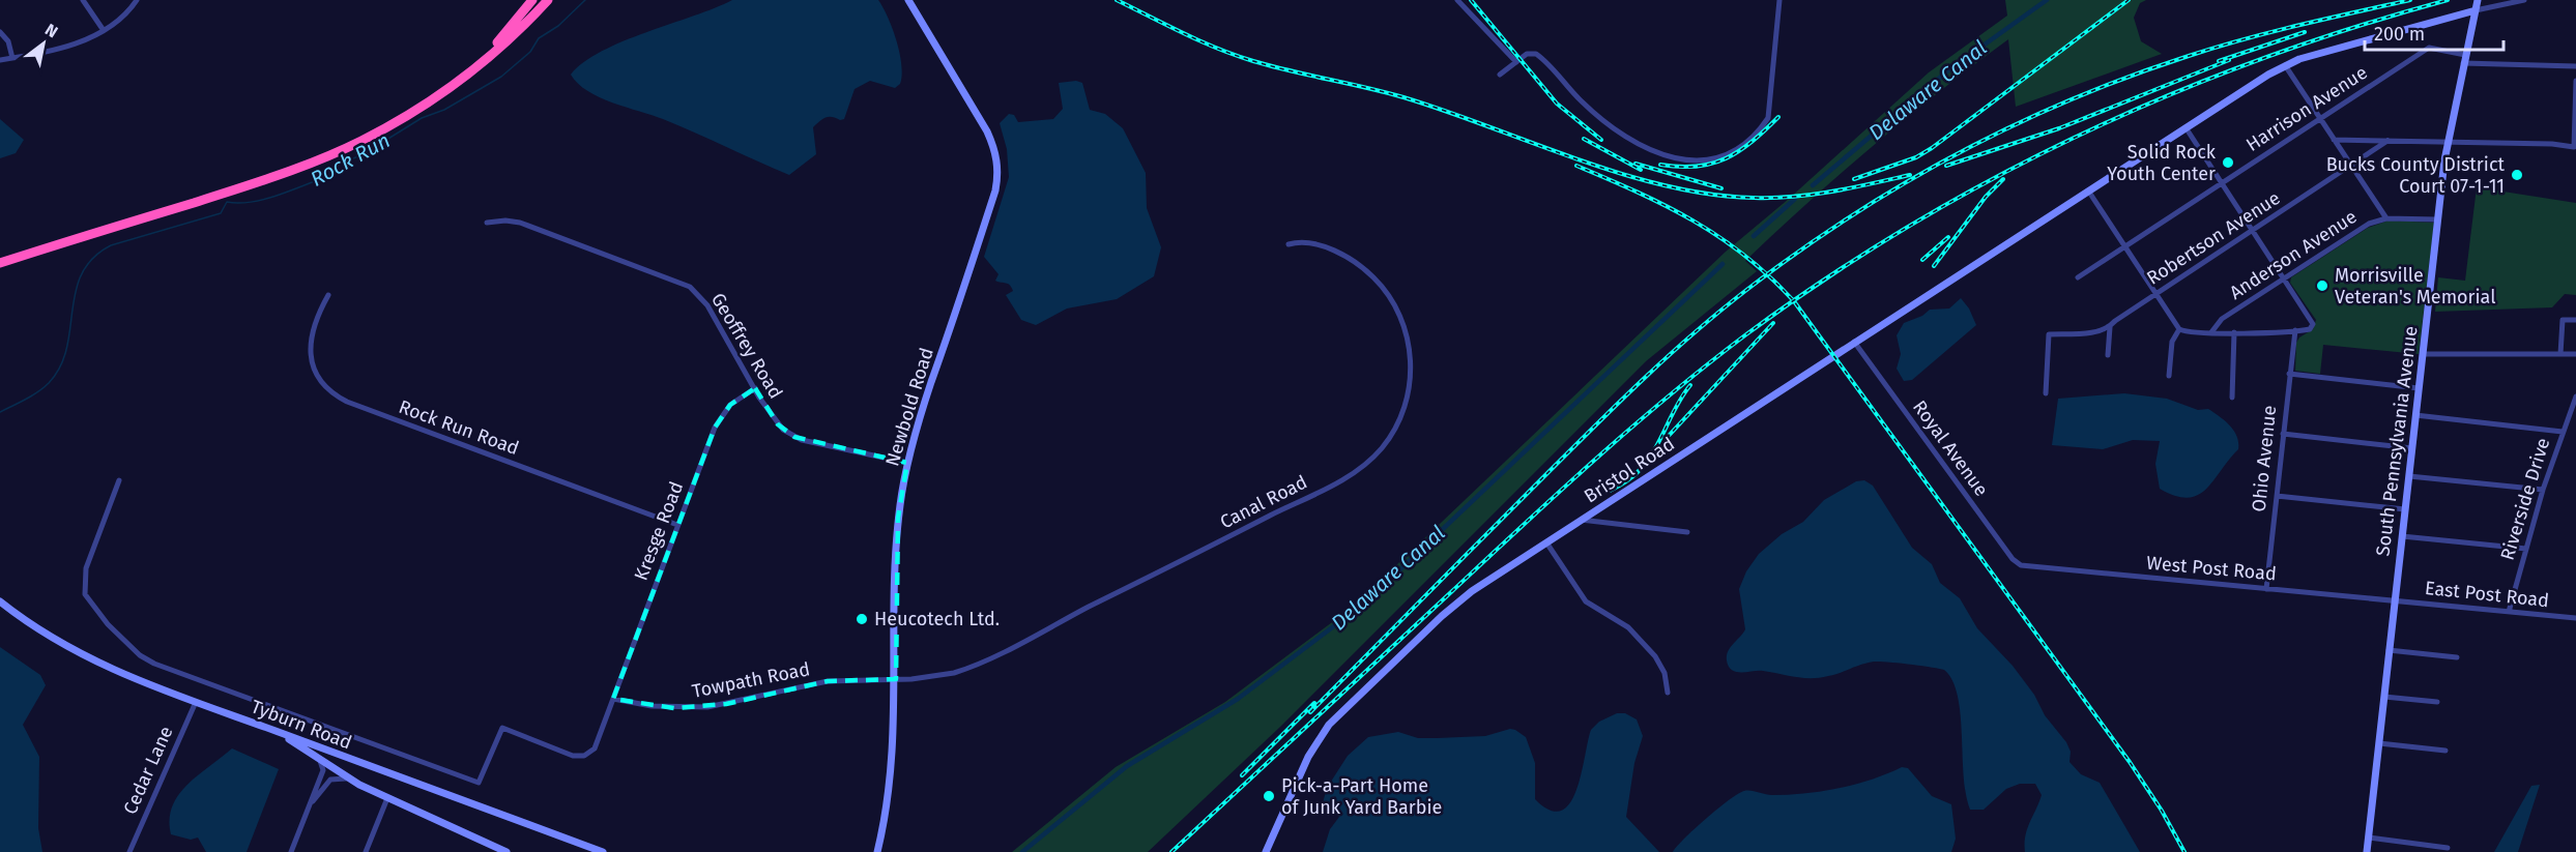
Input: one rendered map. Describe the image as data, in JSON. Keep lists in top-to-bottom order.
{
  "streets": {
    "main road": [
      "Newbold Road",
      "South Pennsylvania Avenue",
      "Bristol Road",
      "Tyburn Road"
    ],
    "street": [
      "Harrison Avenue",
      "Robertson Avenue",
      "Anderson Avenue",
      "Geoffrey Road",
      "Rock Run Road",
      "Royal Avenue",
      "Ohio Avenue",
      "Riverside Drive",
      "Canal Road",
      "Kresge Road",
      "West Post Road",
      "East Post Road",
      "Towpath Road",
      "Cedar Lane"
    ]
  },
  "crossings": [
    ["Harrison Avenue", "South Pennsylvania Avenue"],
    ["Anderson Avenue", "South Pennsylvania Avenue"],
    ["Geoffrey Road", "Newbold Road"],
    ["Geoffrey Road", "Kresge Road"],
    ["Newbold Road", "Canal Road"],
    ["Newbold Road", "Towpath Road"],
    ["Rock Run Road", "Kresge Road"],
    ["South Pennsylvania Avenue", "Bristol Road"],
    ["South Pennsylvania Avenue", "West Post Road"],
    ["South Pennsylvania Avenue", "East Post Road"],
    ["Royal Avenue", "Bristol Road"],
    ["Royal Avenue", "West Post Road"],
    ["Ohio Avenue", "West Post Road"],
    ["Riverside Drive", "East Post Road"],
    ["Canal Road", "Towpath Road"],
    ["Kresge Road", "Towpath Road"],
    ["West Post Road", "East Post Road"],
    ["Tyburn Road", "Cedar Lane"]
  ],
  "water": ["Delaware Canal", "Rock Run"],
  "places": [
    "Solid Rock Youth Center",
    "Bucks County District Court 07-1-11",
    "Morrisville Veteran's Memorial",
    "Heucotech Ltd.",
    "Pick-a-Part Home of Junk Yard Barbie"
  ],
  "scale_bar": "200 m",
  "north": "top right"
}
